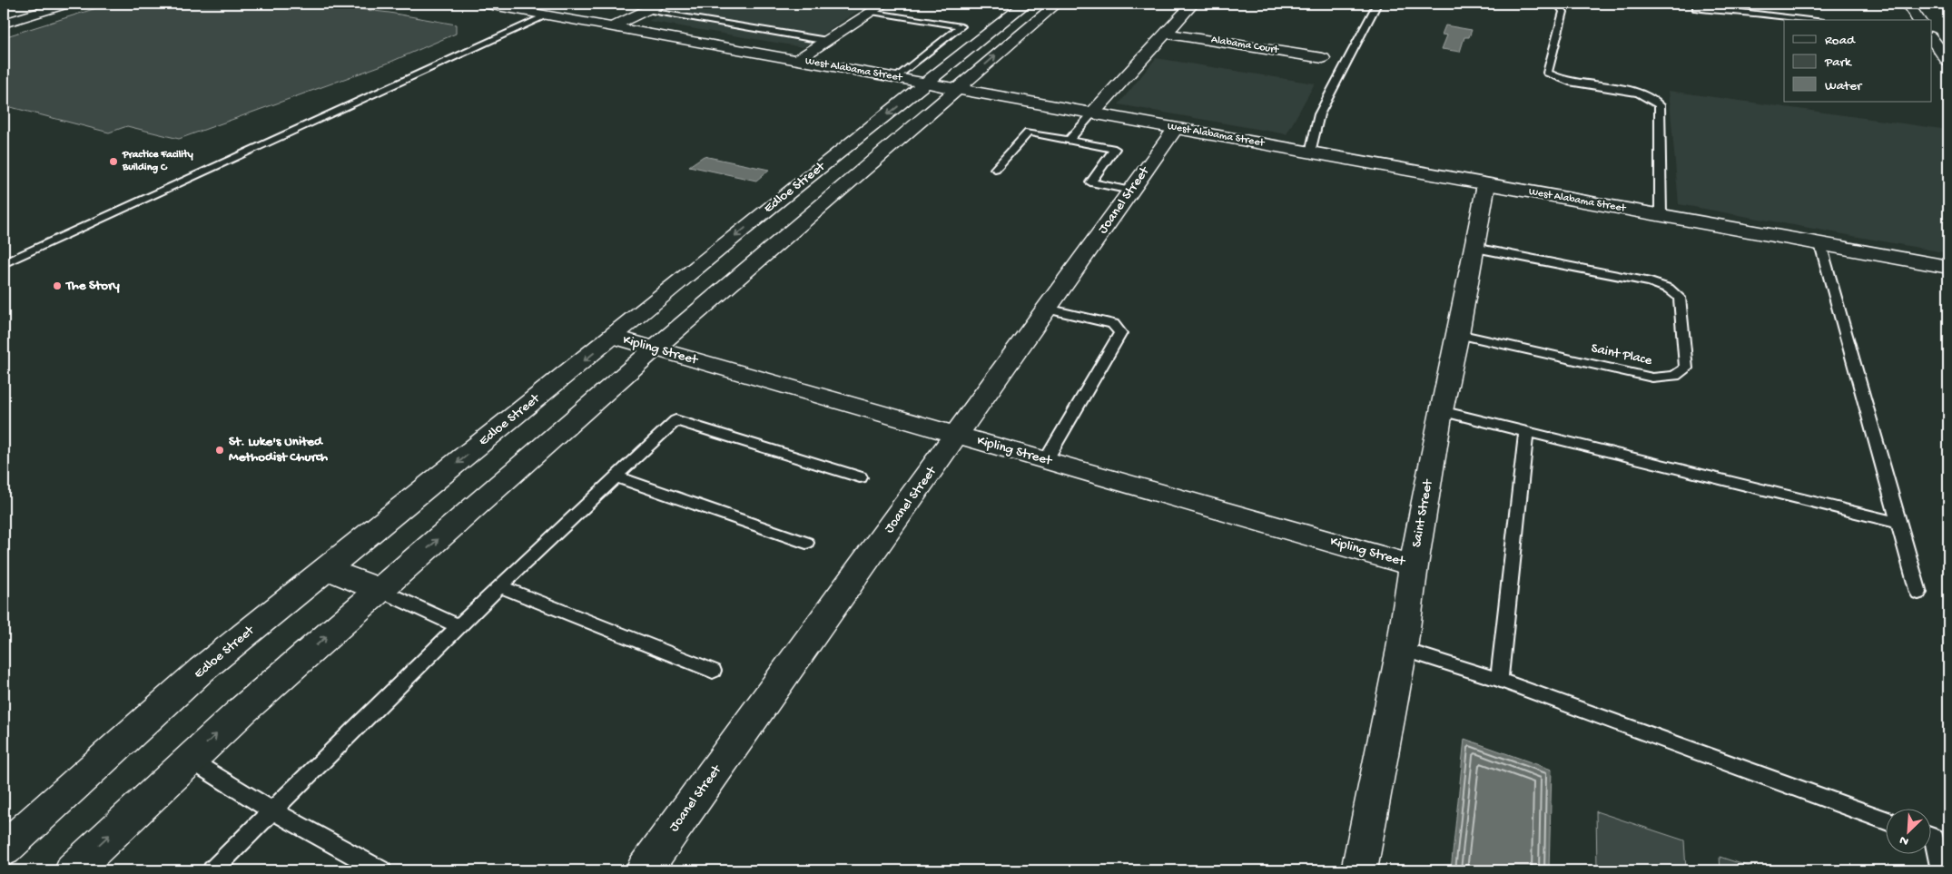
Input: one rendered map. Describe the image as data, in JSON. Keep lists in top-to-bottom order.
{
  "streets": {
    "street": [
      "Alabama Court",
      "West Alabama Street",
      "Edloe Street",
      "Joanel Street",
      "Kipling Street",
      "Saint Street"
    ],
    "lane": ["Saint Place"]
  },
  "crossings": [
    ["West Alabama Street", "Edloe Street"],
    ["West Alabama Street", "Joanel Street"],
    ["West Alabama Street", "Saint Street"],
    ["Edloe Street", "Kipling Street"],
    ["Joanel Street", "Kipling Street"],
    ["Kipling Street", "Saint Street"],
    ["Saint Place", "Saint Street"]
  ],
  "places": ["Practice Facility Building C", "The Story", "St. Luke's United Methodist Church"],
  "legend": ["Road", "Park", "Water"],
  "north": "bottom left"
}
